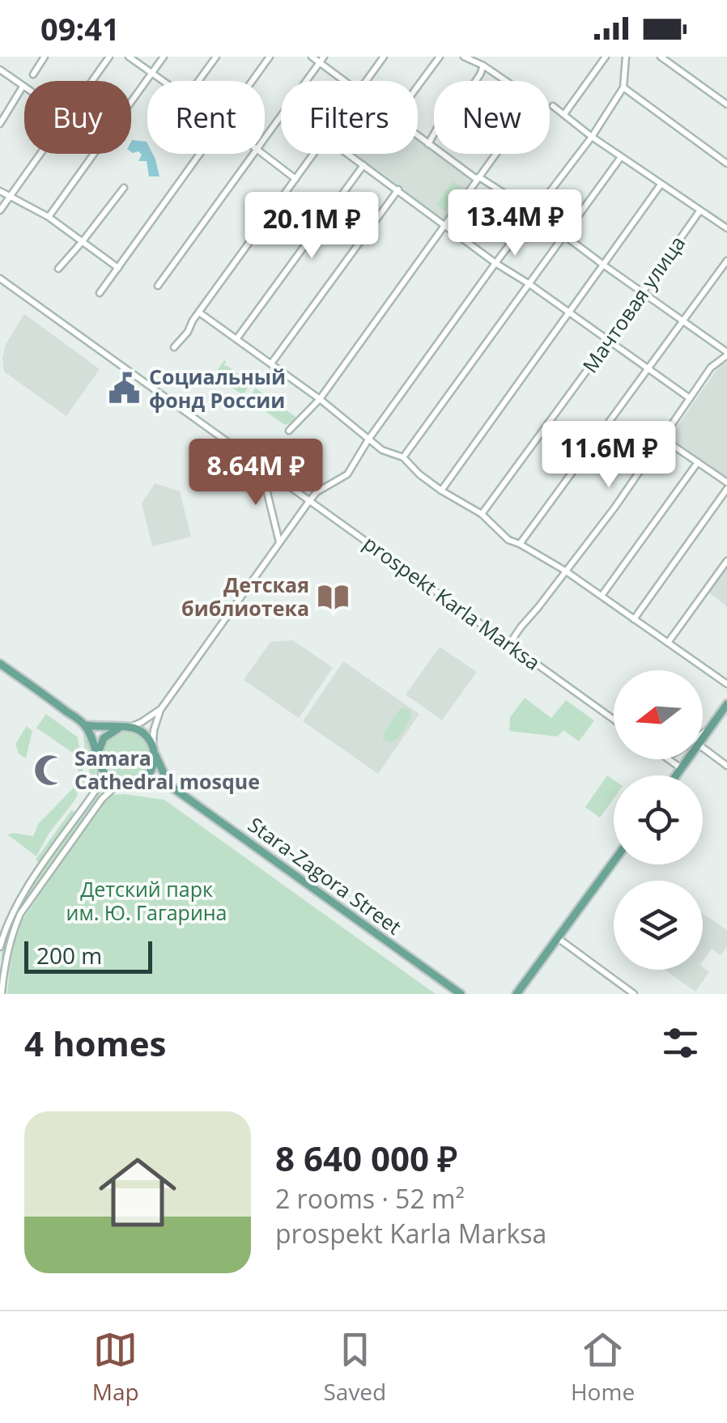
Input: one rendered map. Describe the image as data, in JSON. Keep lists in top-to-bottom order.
{
  "streets": {
    "main road": ["Stara-Zagora Street"],
    "street": ["Мачтовая улица", "prospekt Karla Marksa"]
  },
  "parks": ["Детский парк им. Ю. Гагарина"],
  "places": {
    "public building": ["Социальный фонд России"],
    "library": ["Детская библиотека"],
    "mosque": ["Samara Cathedral mosque"]
  },
  "scale_bar": "200 m",
  "north": "left",
  "page": {
    "status": "09:41",
    "chip": [
      "Buy",
      "Rent",
      "Filters",
      "New"
    ],
    "price": [
      "13.4M ₽",
      "20.1M ₽",
      "11.6M ₽",
      "8.64M ₽"
    ],
    "scale": "200 m",
    "heading": "4 homes",
    "list": [
      {
        "name": "8 640 000 ₽",
        "note": "2 rooms · 52 m² · prospekt Karla Marksa"
      }
    ],
    "tabs": ["Map", "Saved", "Home"]
  }
}
